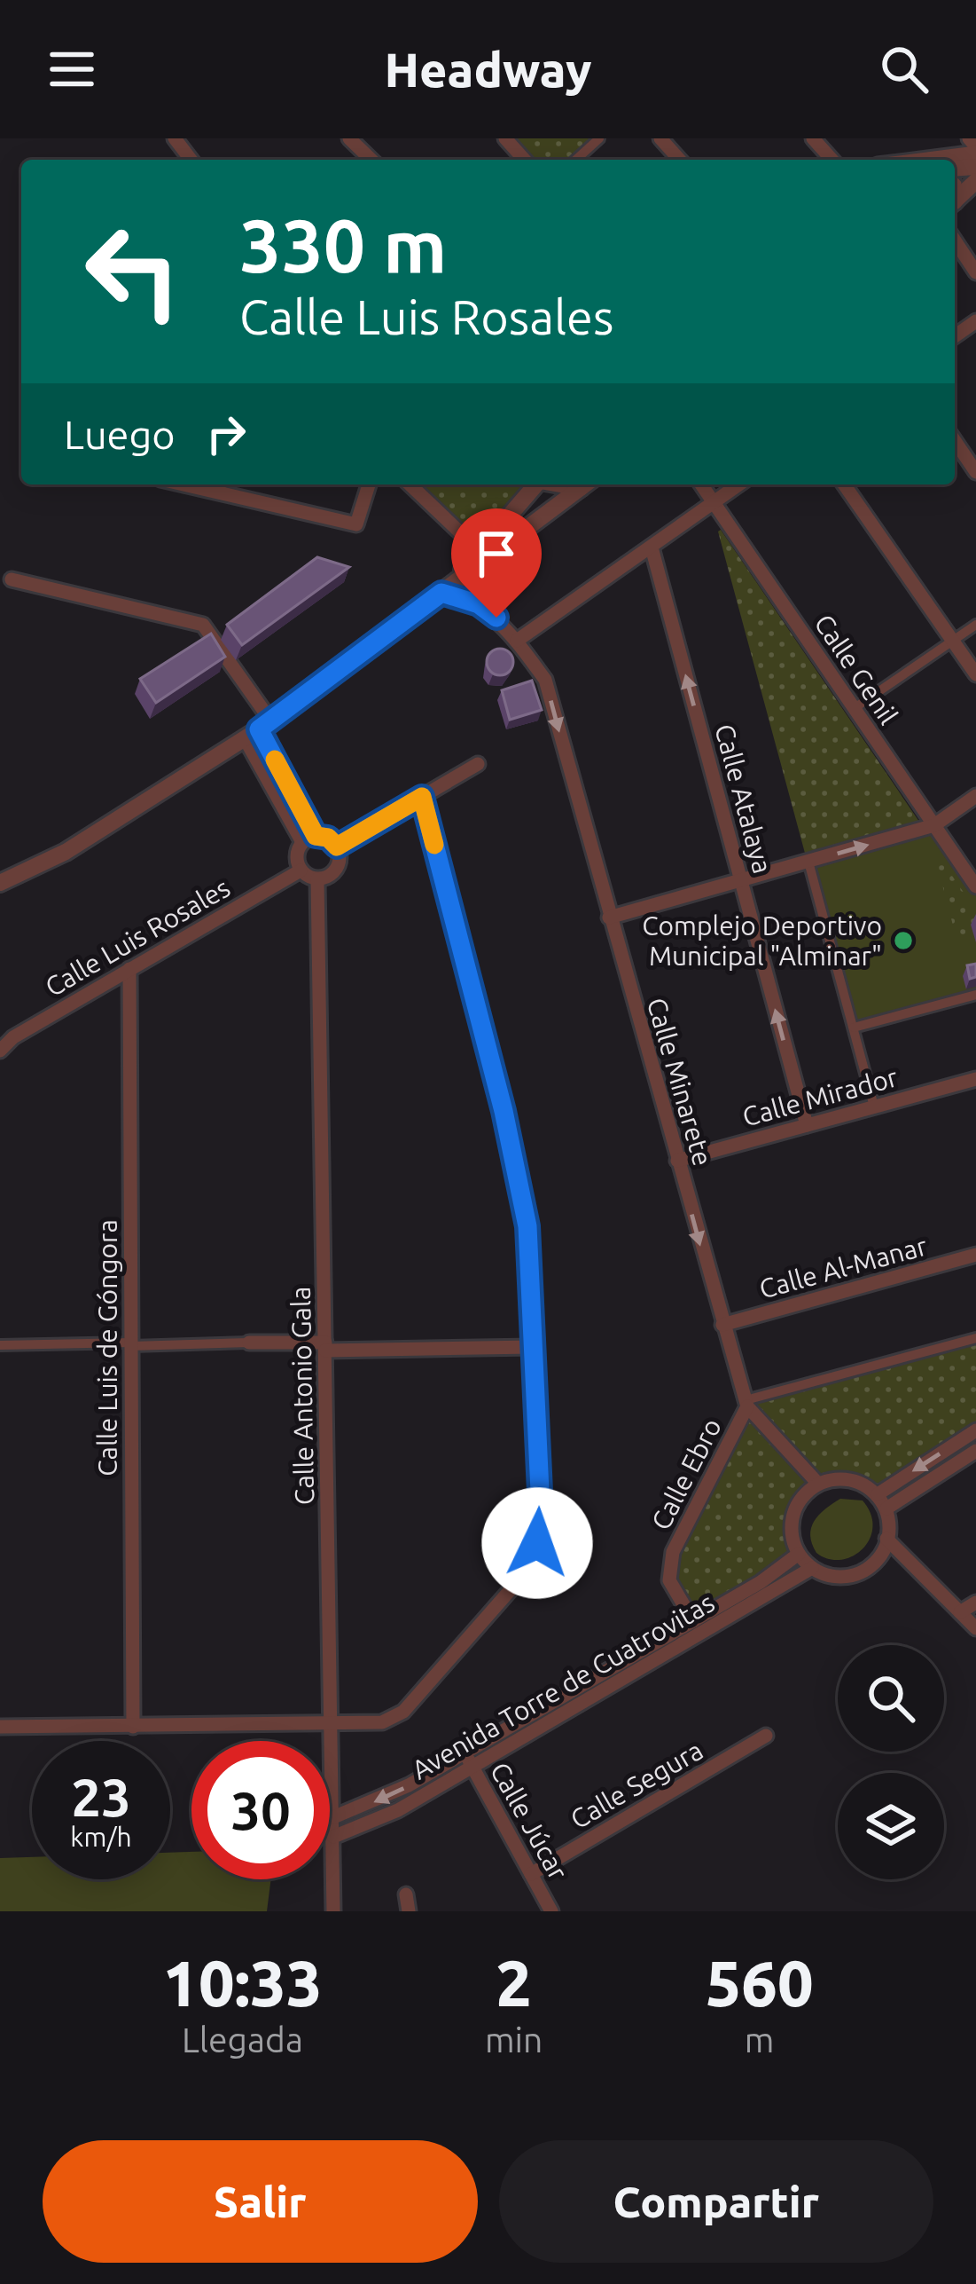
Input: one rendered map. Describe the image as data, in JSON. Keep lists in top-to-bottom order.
{
  "streets": {
    "street": [
      "Calle Genil",
      "Calle Atalaya",
      "Calle Luis Rosales",
      "Calle Minarete",
      "Calle Mirador",
      "Calle Al-Manar",
      "Calle Luis de Góngora",
      "Calle Antonio Gala",
      "Calle Ebro",
      "Avenida Torre de Cuatrovitas",
      "Calle Segura",
      "Calle Júcar"
    ]
  },
  "crossings": [
    ["Calle Atalaya", "Calle Mirador"],
    ["Calle Luis Rosales", "Calle Luis de Góngora"],
    ["Calle Luis Rosales", "Calle Antonio Gala"],
    ["Calle Minarete", "Calle Mirador"],
    ["Calle Minarete", "Calle Al-Manar"],
    ["Calle Minarete", "Calle Ebro"],
    ["Calle Minarete", "Avenida Torre de Cuatrovitas"],
    ["Calle Antonio Gala", "Avenida Torre de Cuatrovitas"],
    ["Calle Ebro", "Avenida Torre de Cuatrovitas"],
    ["Avenida Torre de Cuatrovitas", "Calle Júcar"],
    ["Calle Segura", "Calle Júcar"]
  ],
  "one_way": ["Calle Minarete"],
  "places": ["Complejo Deportivo Municipal \"Alminar\""],
  "page": {
    "header": "Headway",
    "turn": ["330 m", "Calle Luis Rosales"],
    "then": "Luego",
    "speed": "23 km/h",
    "limit": "30",
    "eta": [
      "10:33",
      "Llegada",
      "2",
      "min",
      "560",
      "m"
    ],
    "buttons": ["Salir", "Compartir"]
  }
}
